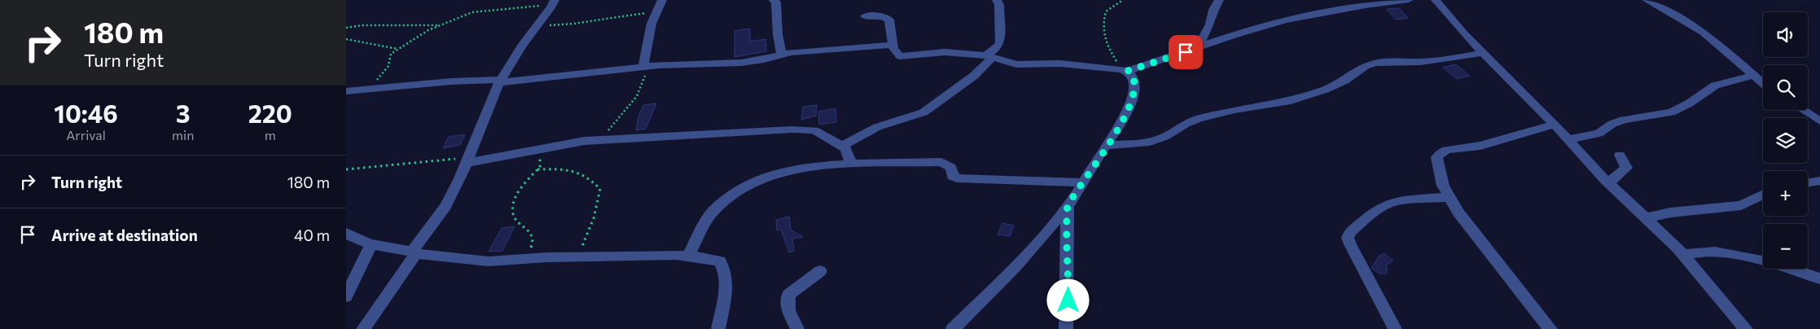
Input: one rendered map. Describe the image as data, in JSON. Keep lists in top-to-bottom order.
{
  "page": {
    "turn": ["180 m", "Turn right"],
    "map_buttons": ["+", "−"],
    "eta": [
      "10:46",
      "Arrival",
      "3",
      "min",
      "220",
      "m"
    ],
    "list": [
      {
        "name": "Turn right",
        "value": "180 m"
      },
      {
        "name": "Arrive at destination",
        "value": "40 m"
      }
    ]
  }
}
